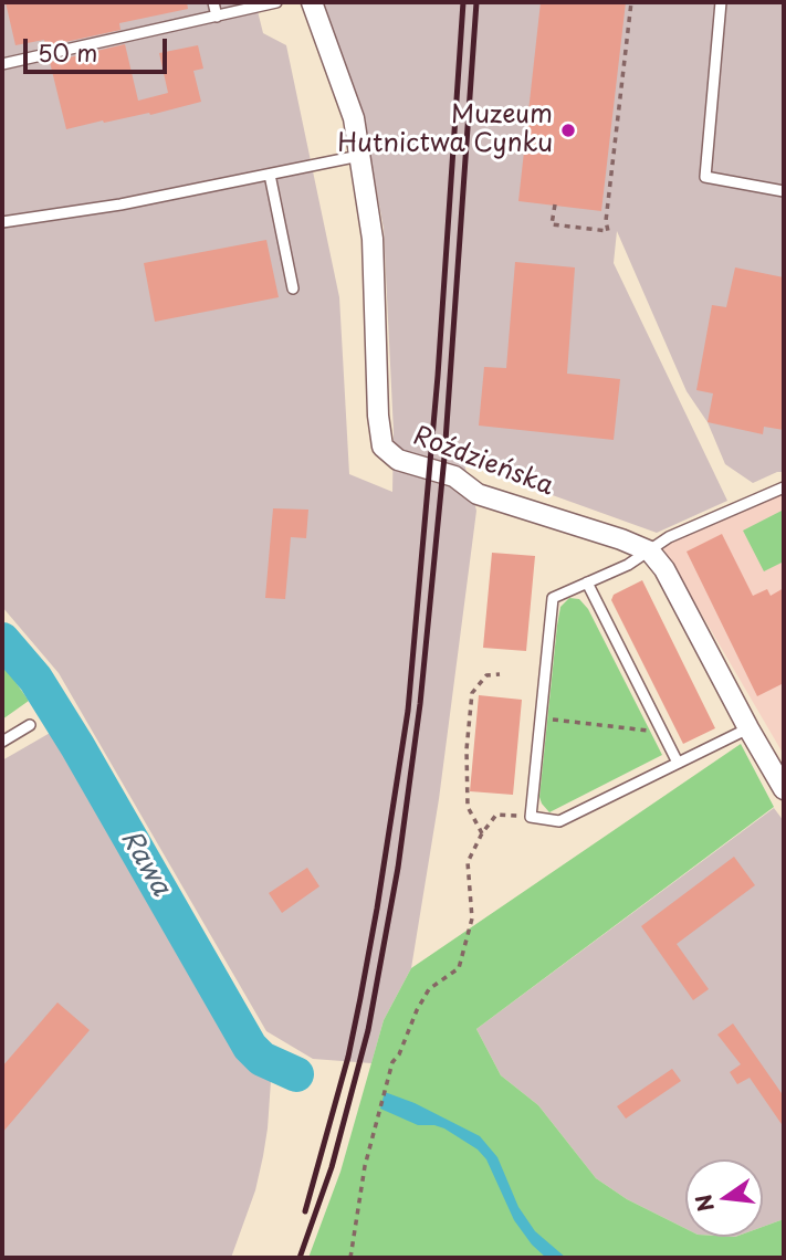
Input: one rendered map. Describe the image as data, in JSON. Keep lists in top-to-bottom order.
{
  "streets": {
    "street": ["Roździeńska"]
  },
  "water": ["Rawa"],
  "places": ["Muzeum Hutnictwa Cynku"],
  "scale_bar": "50 m",
  "north": "left"
}
